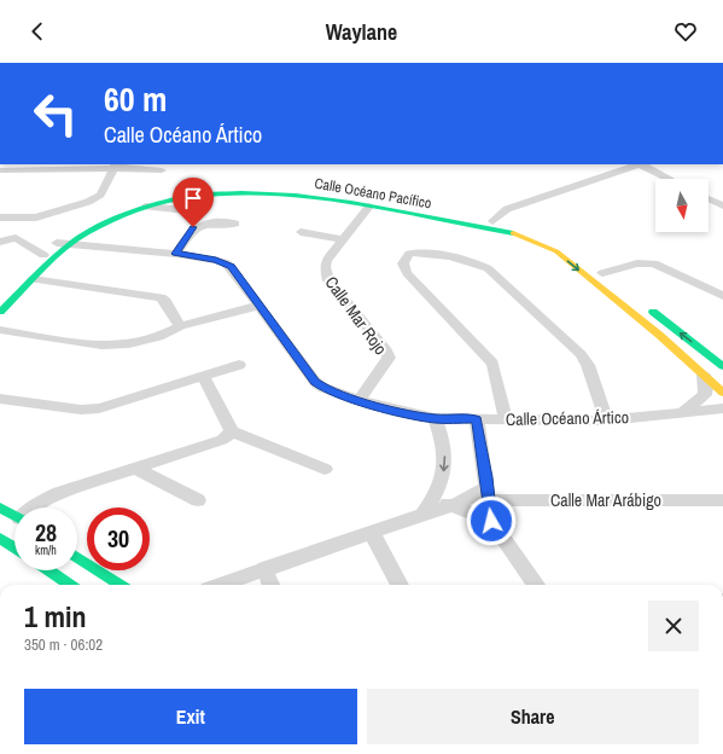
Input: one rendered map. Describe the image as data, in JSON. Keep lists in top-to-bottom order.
{
  "streets": {
    "street": [
      "Calle Océano Pacífico",
      "Calle Mar Rojo",
      "Calle Océano Ártico",
      "Calle Mar Arábigo"
    ]
  },
  "crossings": [
    ["Calle Océano Pacífico", "Calle Mar Rojo"],
    ["Calle Océano Pacífico", "Calle Océano Ártico"],
    ["Calle Mar Rojo", "Calle Océano Ártico"]
  ],
  "north": "bottom",
  "page": {
    "header": "Waylane",
    "turn": ["60 m", "Calle Océano Ártico"],
    "speed": "28 km/h",
    "limit": "30",
    "heading": ["1 min", "350 m · 06:02"],
    "buttons": ["Exit", "Share"]
  }
}
